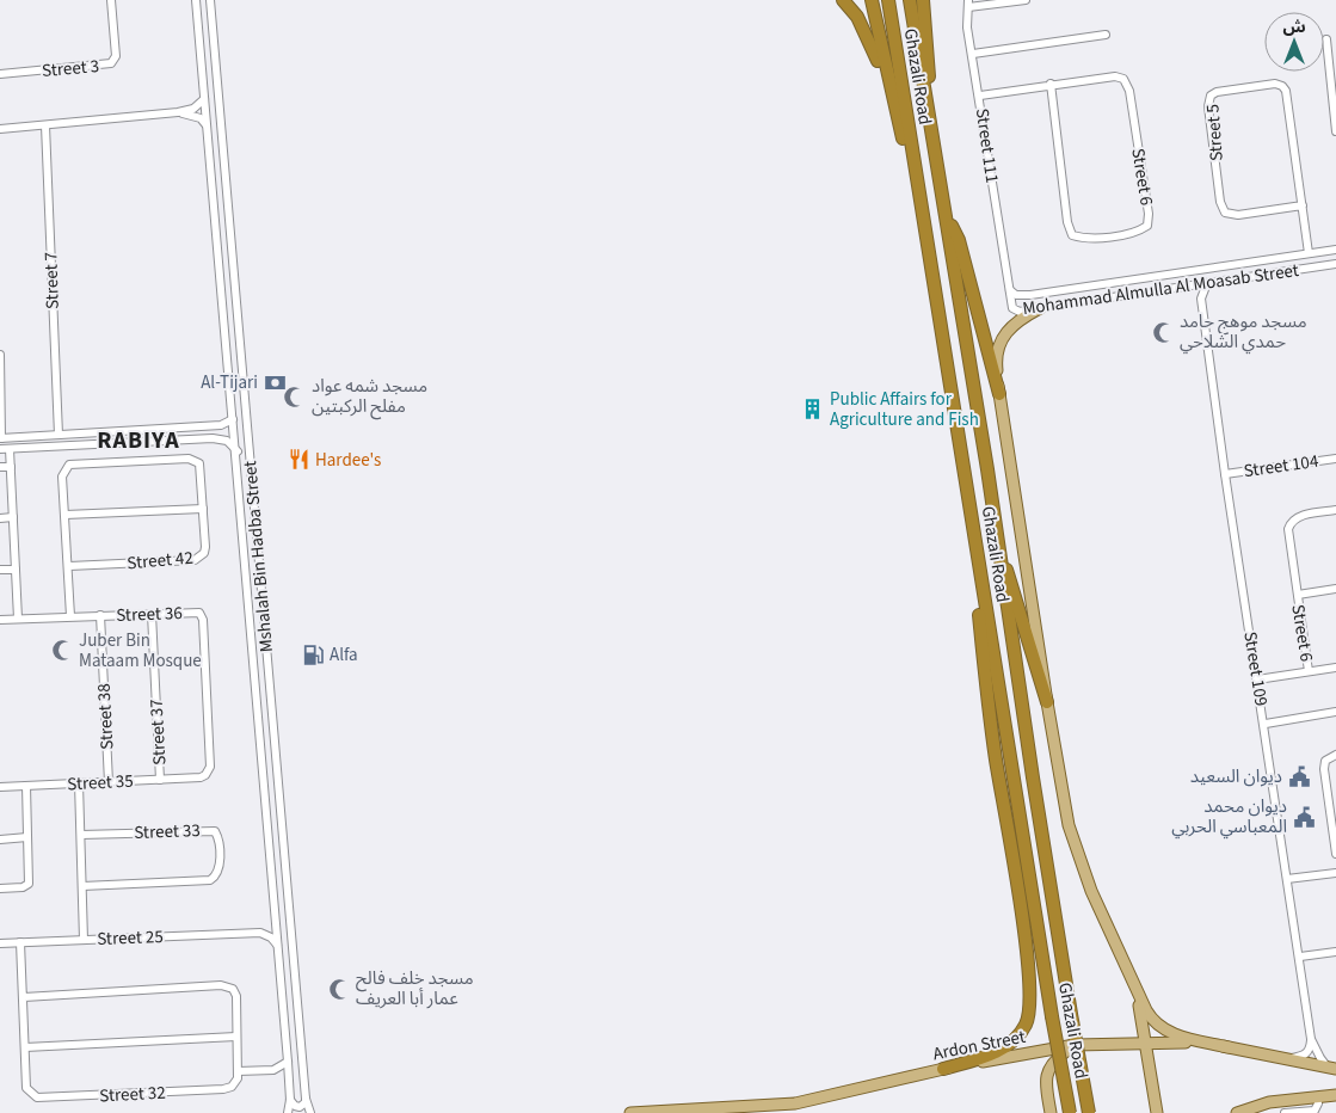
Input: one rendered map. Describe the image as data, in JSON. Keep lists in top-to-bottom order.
{
  "streets": {
    "highway": ["Ghazali Road"],
    "main road": ["Ardon Street"],
    "street": [
      "Street 3",
      "Street 5",
      "Street 111",
      "Street 6",
      "Street 7",
      "Mohammad Almulla Al Moasab Street",
      "Street 104",
      "Mshalah Bin Hadba Street",
      "Street 42",
      "Street 36",
      "Street 109",
      "Street 38",
      "Street 37",
      "Street 35",
      "Street 33",
      "Street 25",
      "Street 32"
    ]
  },
  "crossings": [
    ["Street 5", "Mohammad Almulla Al Moasab Street"],
    ["Street 111", "Street 6"],
    ["Street 111", "Mohammad Almulla Al Moasab Street"],
    ["Street 6", "Street 109"],
    ["Mohammad Almulla Al Moasab Street", "Street 109"],
    ["Street 104", "Street 109"],
    ["Street 42", "Street 36"],
    ["Street 36", "Street 38"],
    ["Street 36", "Street 37"],
    ["Street 36", "Street 35"],
    ["Street 109", "Ardon Street"],
    ["Street 38", "Street 35"],
    ["Street 37", "Street 35"],
    ["Street 25", "Street 32"]
  ],
  "districts": ["RABIYA"],
  "places": {
    "mosque": [
      "مسجد موهج حامد حمدي الشلاحي",
      "مسجد شمه عواد مفلح الركبتين",
      "Juber Bin Mataam Mosque",
      "مسجد خلف فالح عمار أبا العريف"
    ],
    "bank": ["Al-Tijari"],
    "building": ["Public Affairs for Agriculture and Fish"],
    "restaurant": ["Hardee's"],
    "fuel station": ["Alfa"],
    "public building": ["ديوان السعيد", "ديوان محمد المعباسي الحربي"]
  },
  "north": "top"
}
